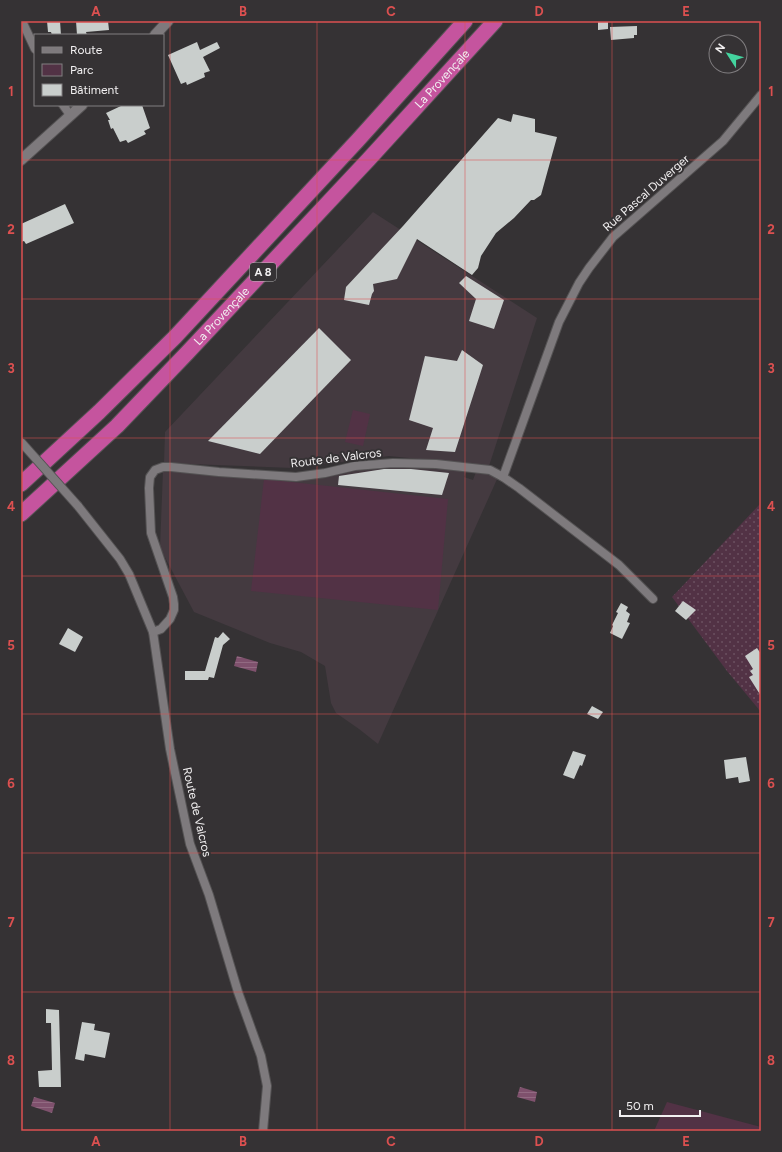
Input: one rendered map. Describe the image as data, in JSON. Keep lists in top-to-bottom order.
{
  "streets": {
    "highway": ["La Provençale", "A 8"],
    "street": ["Rue Pascal Duverger", "Route de Valcros"]
  },
  "crossings": [
    ["Rue Pascal Duverger", "Route de Valcros"]
  ],
  "legend": ["Route", "Parc", "Bâtiment"],
  "scale_bar": "50 m",
  "north": "top left",
  "grid": {
    "columns": [
      "A",
      "B",
      "C",
      "D",
      "E"
    ],
    "rows": [
      "1",
      "2",
      "3",
      "4",
      "5",
      "6",
      "7",
      "8"
    ]
  }
}
